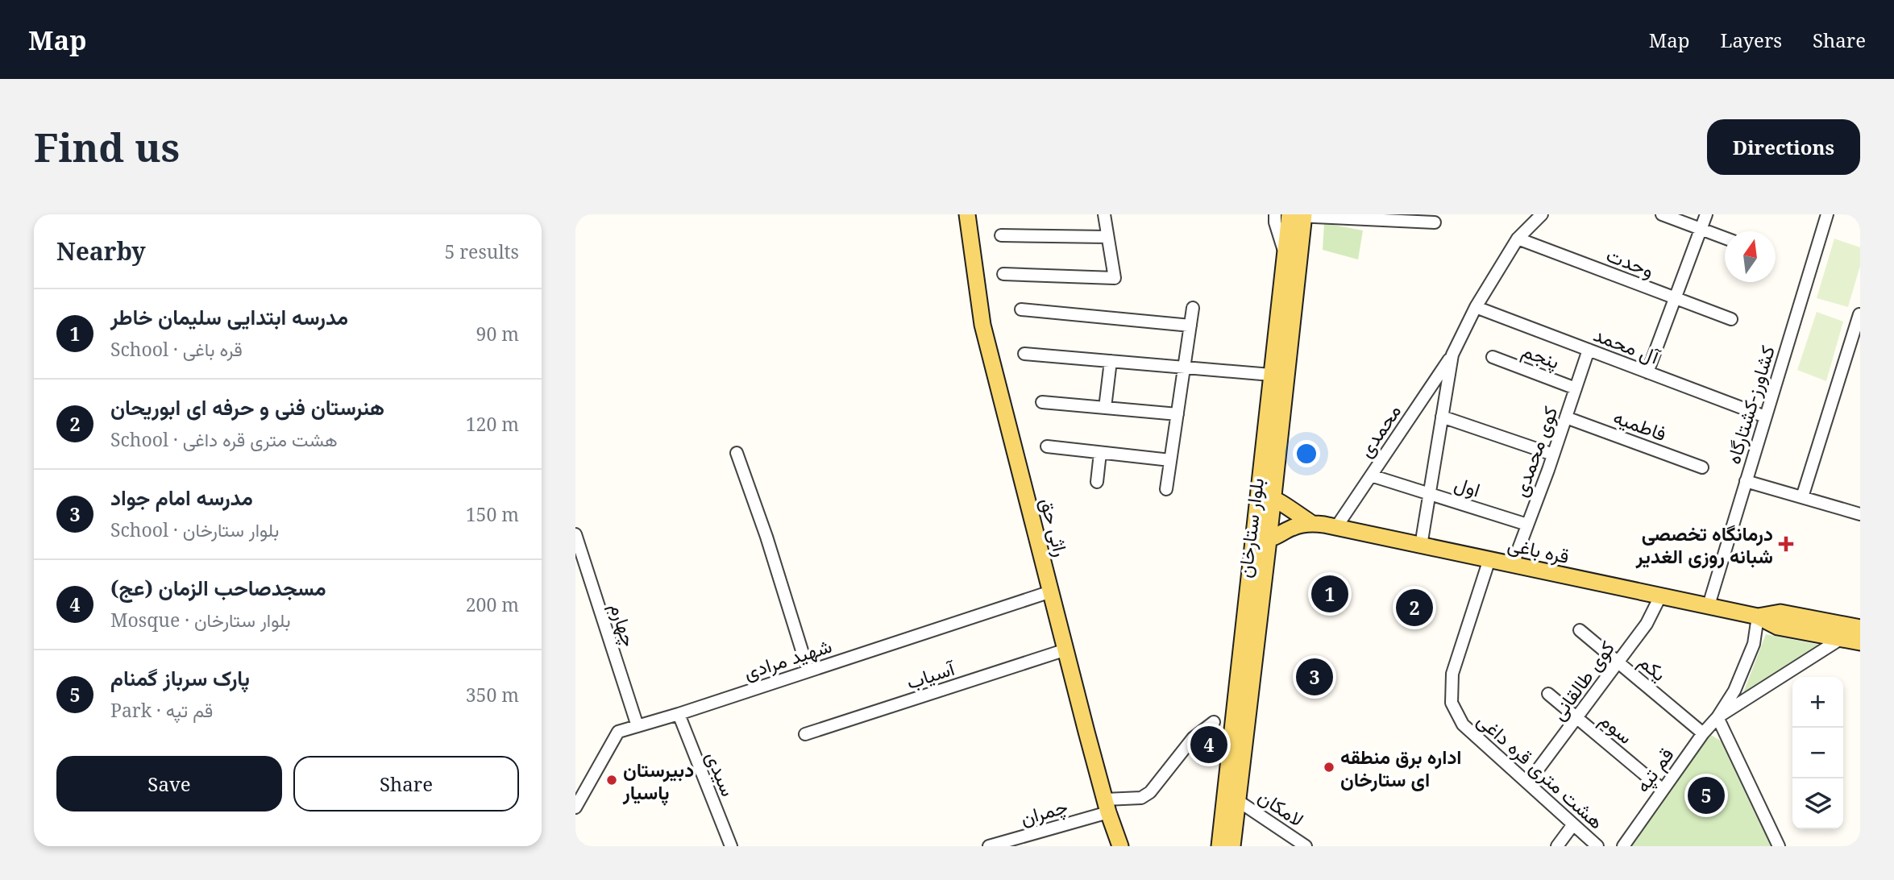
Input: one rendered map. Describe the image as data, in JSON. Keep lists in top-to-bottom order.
{
  "streets": {
    "main road": ["راثی حق", "بلوار ستارخان", "قره باغی"],
    "street": [
      "وحدت",
      "آل محمد",
      "پنجم",
      "کشاورز-کشتارگاه",
      "فاطمیه",
      "محمدی",
      "کوی محمدی",
      "اول",
      "چهارم",
      "شهید مرادی",
      "یکم",
      "آسیاب",
      "کوی طالقانی",
      "سوم",
      "قم تپه",
      "هشت متری قره داغی",
      "سیدی",
      "لامکان",
      "چمران"
    ]
  },
  "crossings": [
    ["وحدت", "محمدی"],
    ["آل محمد", "کشاورز-کشتارگاه"],
    ["آل محمد", "محمدی"],
    ["آل محمد", "کوی محمدی"],
    ["پنجم", "کوی محمدی"],
    ["کشاورز-کشتارگاه", "قره باغی"],
    ["فاطمیه", "کوی محمدی"],
    ["محمدی", "اول"],
    ["محمدی", "قره باغی"],
    ["کوی محمدی", "اول"],
    ["کوی محمدی", "قره باغی"],
    ["راثی حق", "شهید مرادی"],
    ["راثی حق", "آسیاب"],
    ["راثی حق", "چمران"],
    ["بلوار ستارخان", "قره باغی"],
    ["بلوار ستارخان", "لامکان"],
    ["قره باغی", "کوی طالقانی"],
    ["قره باغی", "قم تپه"],
    ["قره باغی", "هشت متری قره داغی"],
    ["چهارم", "شهید مرادی"],
    ["شهید مرادی", "سیدی"],
    ["یکم", "کوی طالقانی"],
    ["یکم", "قم تپه"],
    ["کوی طالقانی", "سوم"],
    ["کوی طالقانی", "هشت متری قره داغی"],
    ["سوم", "قم تپه"]
  ],
  "places": {
    "health": ["درمانگاه تخصصی شبانه روزی الغدیر"],
    "other": ["اداره برق منطقه ای ستارخان", "دبیرستان پاسیار"]
  },
  "north": "top",
  "page": {
    "header": "Map",
    "nav": ["Map", "Layers", "Share"],
    "buttons": [
      "Directions",
      ["Save", "Share"]
    ],
    "title": "Find us",
    "heading": ["Nearby", "5 results"],
    "list": [
      {
        "mark": "1",
        "name": "مدرسه ابتدایی سلیمان خاطر",
        "note": "School · قره باغی",
        "value": "90 m"
      },
      {
        "mark": "2",
        "name": "هنرستان فنی و حرفه ای ابوریحان",
        "note": "School · هشت متری قره داغی",
        "value": "120 m"
      },
      {
        "mark": "3",
        "name": "مدرسه امام جواد",
        "note": "School · بلوار ستارخان",
        "value": "150 m"
      },
      {
        "mark": "4",
        "name": "مسجدصاحب الزمان (عج)",
        "note": "Mosque · بلوار ستارخان",
        "value": "200 m"
      },
      {
        "mark": "5",
        "name": "پارک سرباز گمنام",
        "note": "Park · قم تپه",
        "value": "350 m"
      }
    ],
    "pins": [
      "1",
      "2",
      "3",
      "4",
      "5"
    ],
    "map_buttons": ["+", "−"]
  }
}
